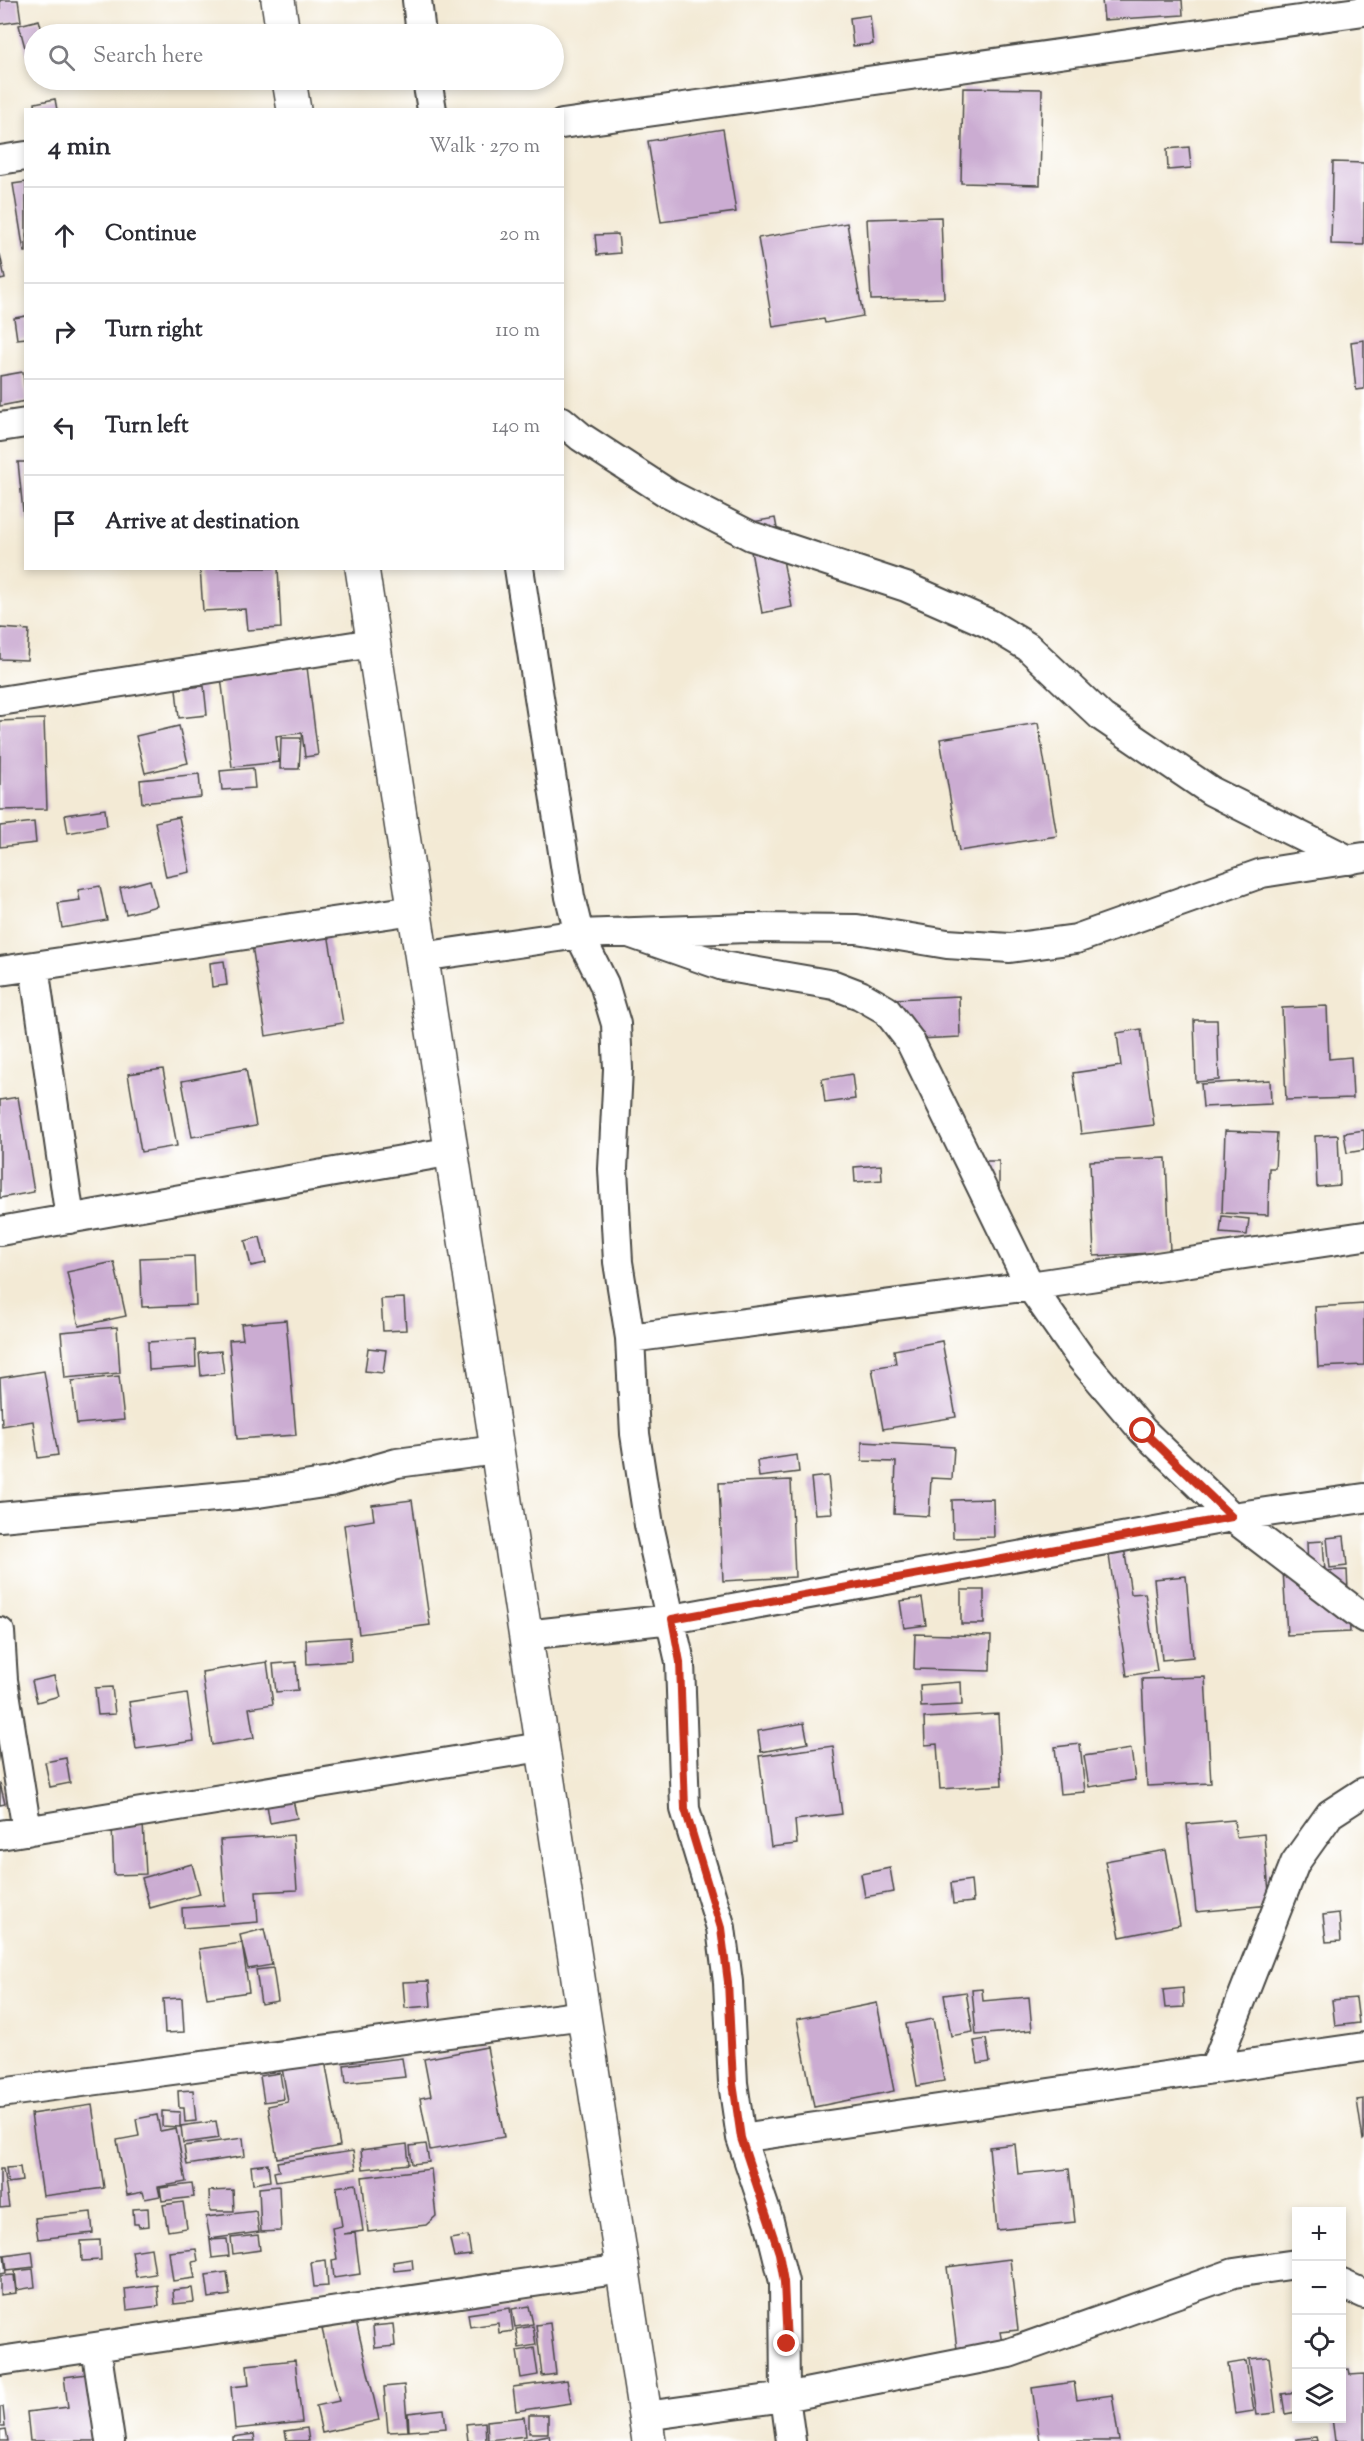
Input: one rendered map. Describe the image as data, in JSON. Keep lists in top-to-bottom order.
{
  "page": {
    "search": "Search here",
    "heading": ["4 min", "Walk · 270 m"],
    "list": [
      ["Continue", "20 m"],
      ["Turn right", "110 m"],
      ["Turn left", "140 m"],
      "Arrive at destination"
    ],
    "map_buttons": ["+", "−"]
  }
}
